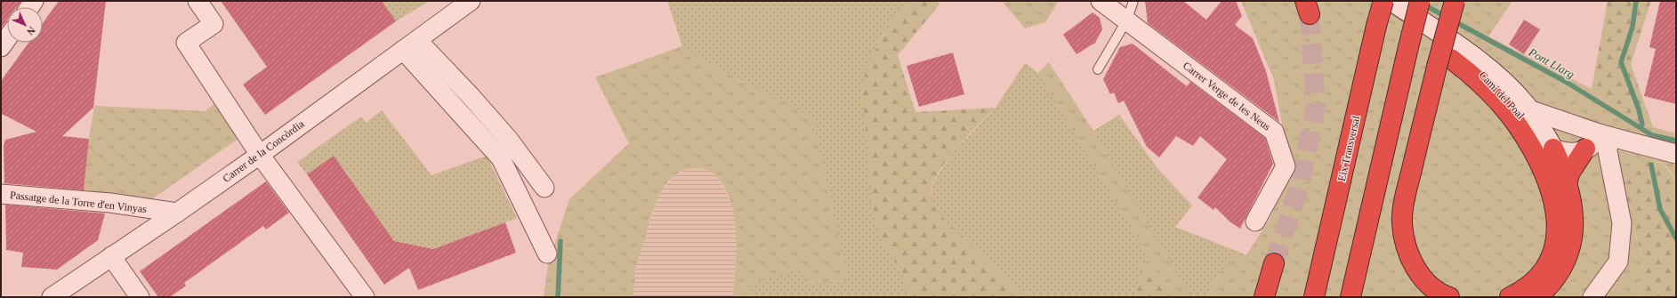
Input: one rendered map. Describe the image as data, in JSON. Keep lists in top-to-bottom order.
{
  "streets": {
    "highway": ["Eix Transversal"],
    "street": [
      "Camí del Poal",
      "Carrer Verge de les Neus",
      "Carrer de la Concòrdia",
      "Passatge de la Torre d'en Vinyas"
    ]
  },
  "crossings": [
    ["Carrer de la Concòrdia", "Passatge de la Torre d'en Vinyas"]
  ],
  "water": ["Pont Llarg"],
  "north": "bottom right"
}
